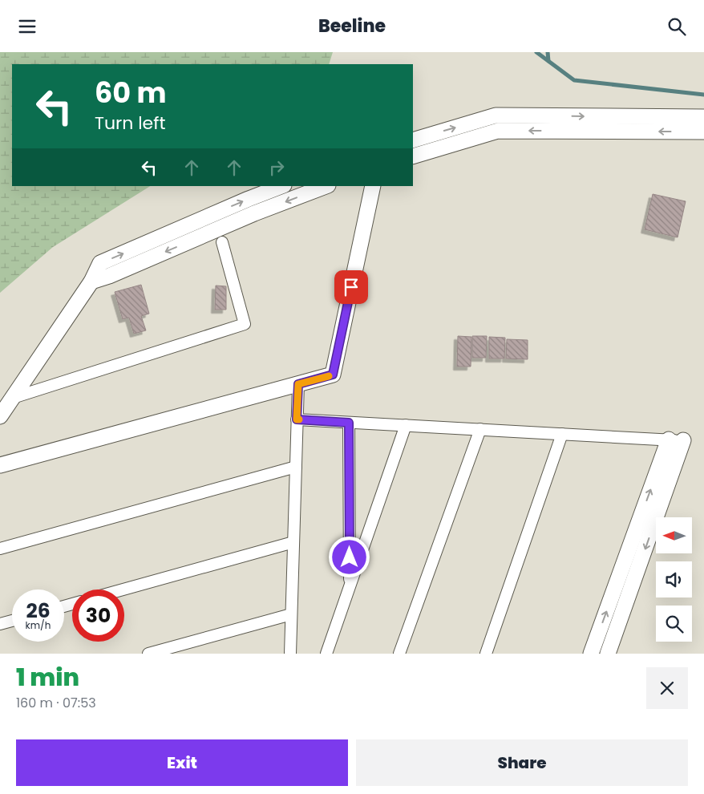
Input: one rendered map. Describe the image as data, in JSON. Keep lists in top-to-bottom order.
{
  "north": "left",
  "page": {
    "header": "Beeline",
    "turn": ["60 m", "Turn left"],
    "speed": "26 km/h",
    "limit": "30",
    "heading": ["1 min", "160 m · 07:53"],
    "buttons": ["Exit", "Share"]
  }
}
